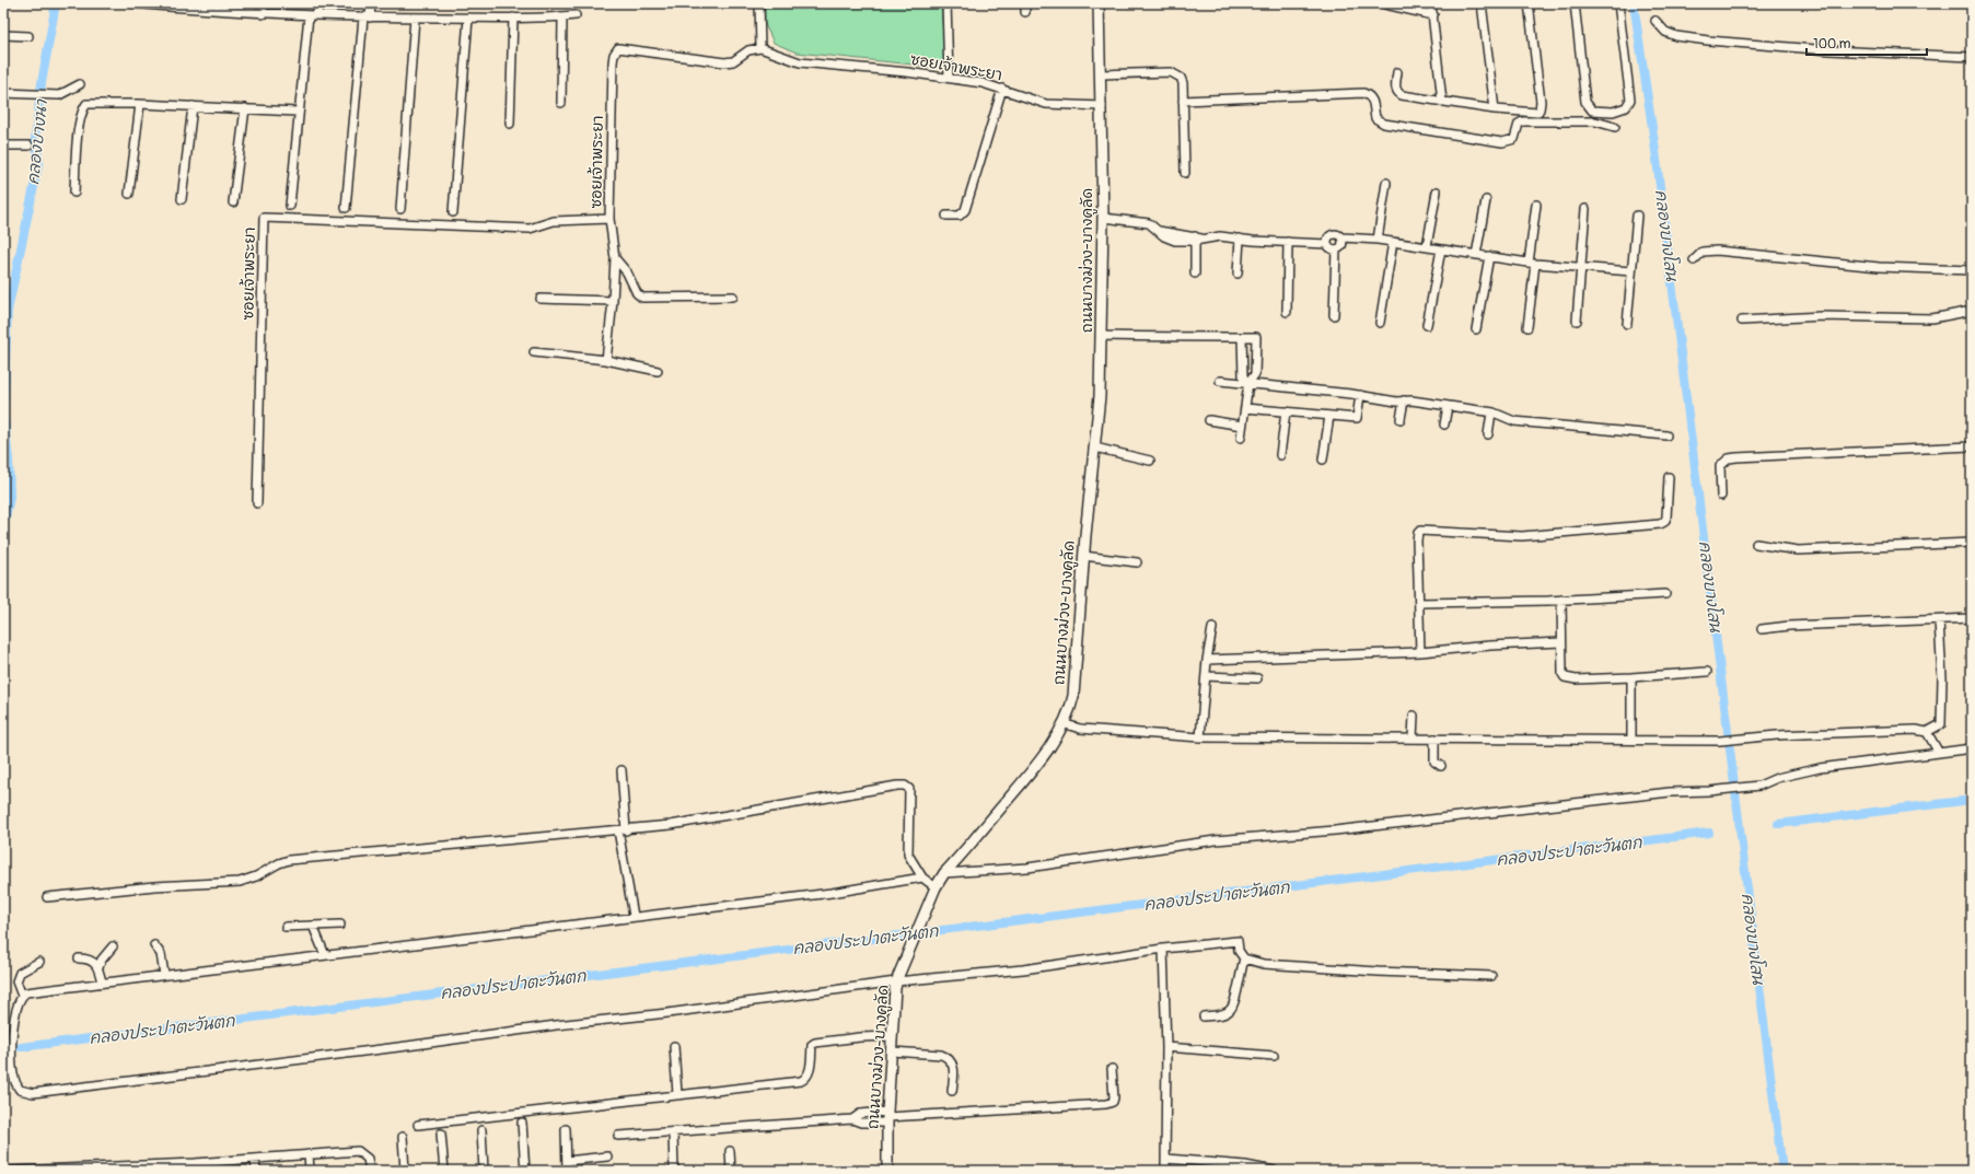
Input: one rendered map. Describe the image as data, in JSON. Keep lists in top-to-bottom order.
{
  "streets": {
    "street": ["ซอยเจ้าพระยา", "ถนนบางม่วง-บางคูลัด"]
  },
  "crossings": [
    ["ซอยเจ้าพระยา", "ถนนบางม่วง-บางคูลัด"]
  ],
  "water": ["คลองบางนา", "คลองบางโสน", "คลองประปาตะวันตก"],
  "scale_bar": "100 m"
}
